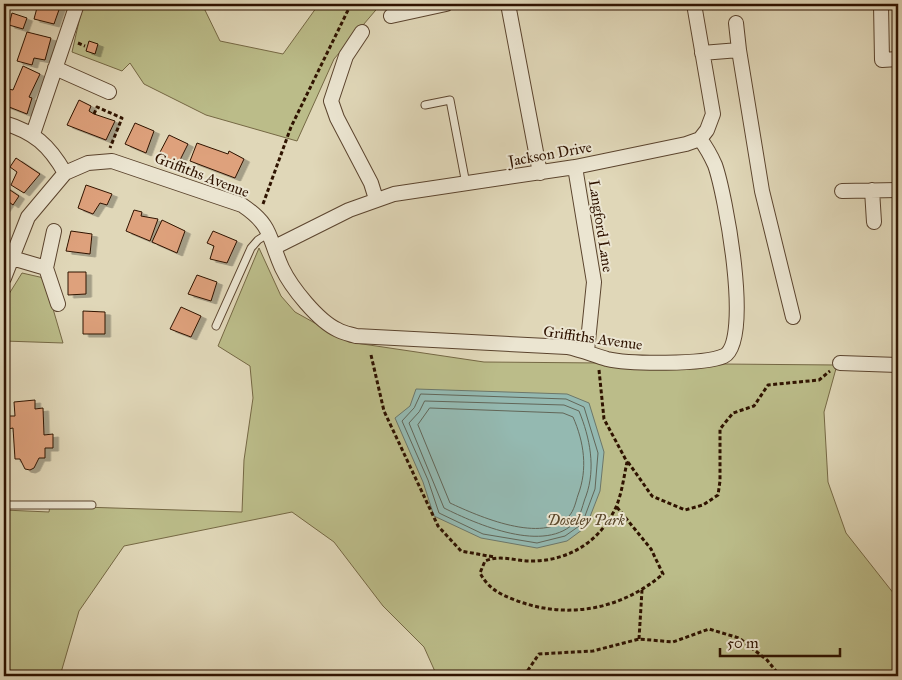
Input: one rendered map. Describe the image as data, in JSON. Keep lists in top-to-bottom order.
{
  "streets": {
    "street": ["Jackson Drive", "Griffiths Avenue", "Langford Lane"]
  },
  "crossings": [
    ["Jackson Drive", "Griffiths Avenue"],
    ["Jackson Drive", "Langford Lane"],
    ["Griffiths Avenue", "Langford Lane"]
  ],
  "parks": ["Doseley Park"],
  "scale_bar": "50 m"
}
